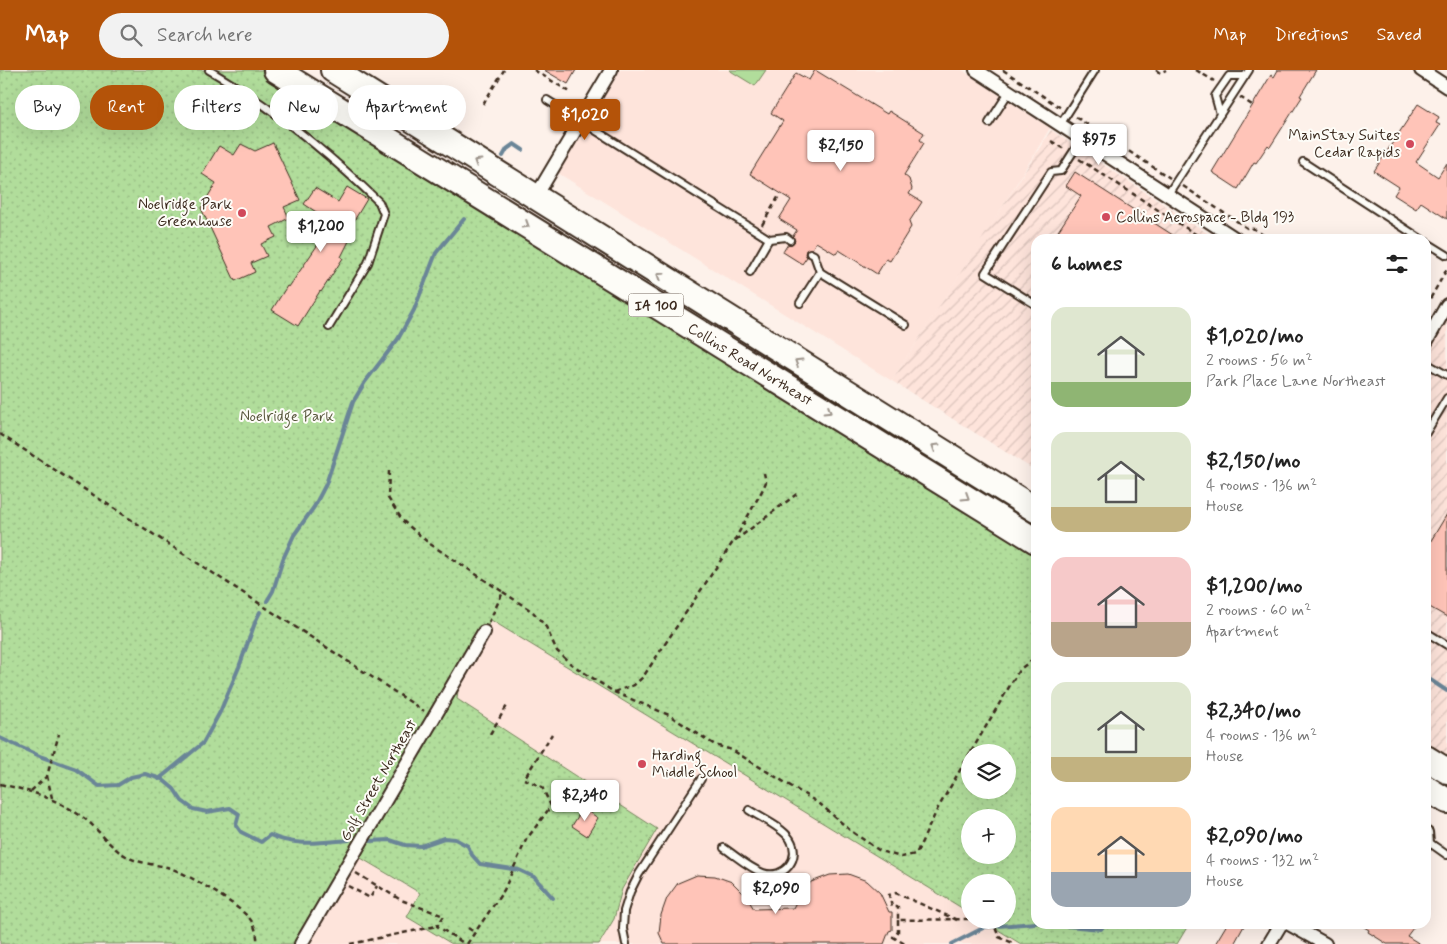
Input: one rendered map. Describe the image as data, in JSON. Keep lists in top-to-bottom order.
{
  "streets": {
    "highway": ["IA 100", "Collins Road Northeast"],
    "street": ["Golf Street Northeast"]
  },
  "parks": ["Noelridge Park"],
  "places": [
    "MainStay Suites Cedar Rapids",
    "Noelridge Park Greenhouse",
    "Collins Aerospace - Bldg 193",
    "Harding Middle School"
  ],
  "page": {
    "header": "Map",
    "search": "Search here",
    "nav": ["Map", "Directions", "Saved"],
    "chip": [
      "Buy",
      "Rent",
      "Filters",
      "New",
      "Apartment"
    ],
    "price": [
      "$1,020",
      "$975",
      "$2,150",
      "$1,200",
      "$2,340",
      "$2,090"
    ],
    "heading": "6 homes",
    "list": [
      {
        "name": "$1,020/mo",
        "note": "2 rooms · 56 m² · Park Place Lane Northeast"
      },
      {
        "name": "$2,150/mo",
        "note": "4 rooms · 136 m² · House"
      },
      {
        "name": "$1,200/mo",
        "note": "2 rooms · 60 m² · Apartment"
      },
      {
        "name": "$2,340/mo",
        "note": "4 rooms · 136 m² · House"
      },
      {
        "name": "$2,090/mo",
        "note": "4 rooms · 132 m² · House"
      }
    ],
    "map_buttons": ["+", "−"]
  }
}
